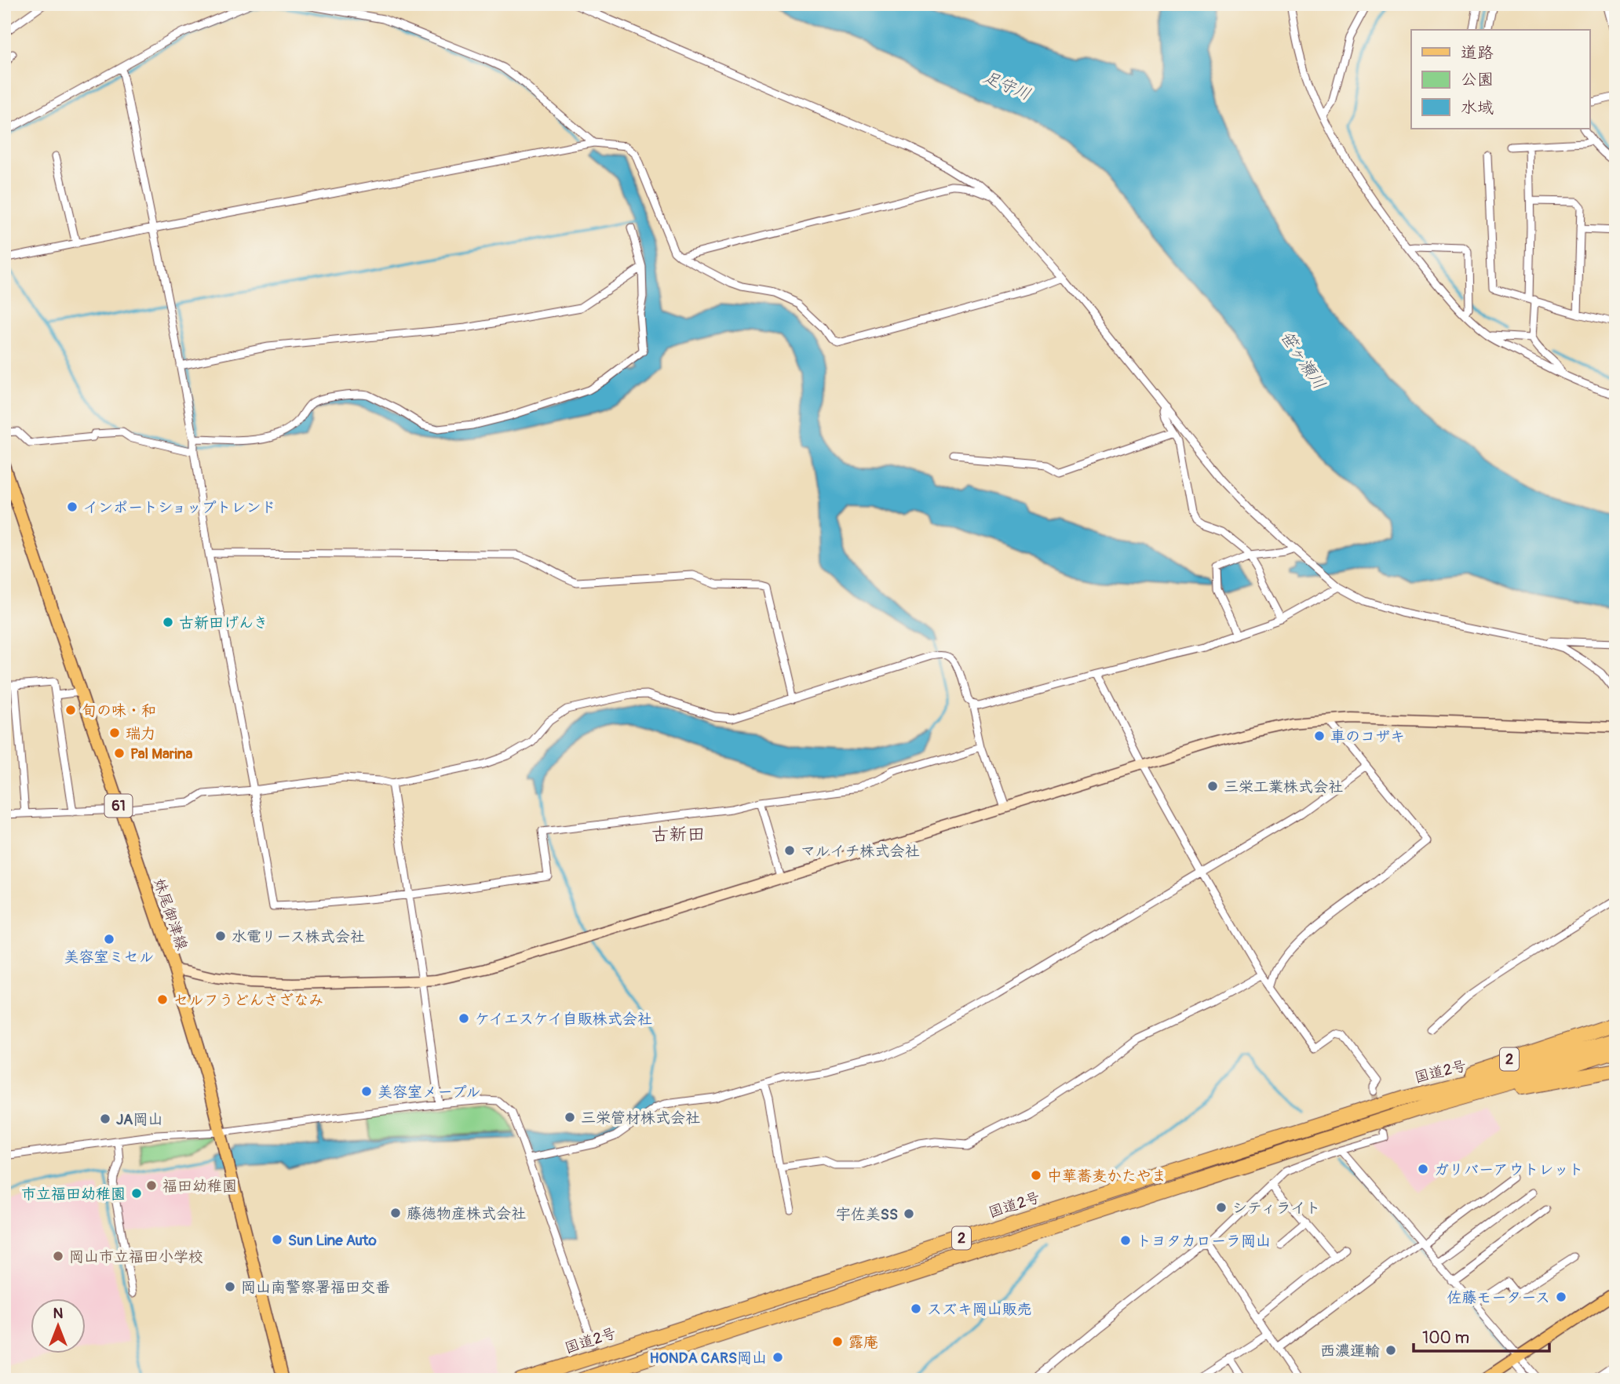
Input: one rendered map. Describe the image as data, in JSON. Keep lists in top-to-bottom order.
{
  "streets": {
    "highway": ["2", "国道2号"],
    "main road": ["61", "妹尾御津線"]
  },
  "crossings": [
    ["2", "国道2号"]
  ],
  "districts": ["古新田"],
  "water": ["足守川", "笹ヶ瀬川"],
  "places": [
    "インポートショップトレンド",
    "古新田げんき",
    "旬の味・和",
    "瑞力",
    "車のコザキ",
    "Pal Marina",
    "三栄工業株式会社",
    "マルイチ株式会社",
    "水電リース株式会社",
    "美容室ミセル",
    "セルフうどんさざなみ",
    "ケイエスケイ自販株式会社",
    "美容室メープル",
    "三栄管材株式会社",
    "JA岡山",
    "ガリバーアウトレット",
    "中華蕎麦かたやま",
    "福田幼稚園",
    "市立福田幼稚園",
    "シティライト",
    "藤徳物産株式会社",
    "宇佐美SS",
    "Sun Line Auto",
    "トヨタカローラ岡山",
    "岡山市立福田小学校",
    "岡山南警察署福田交番",
    "佐藤モータース",
    "スズキ岡山販売",
    "露庵",
    "西濃運輸",
    "HONDA CARS岡山"
  ],
  "legend": ["道路", "公園", "水域"],
  "scale_bar": "100 m",
  "north": "top"
}
